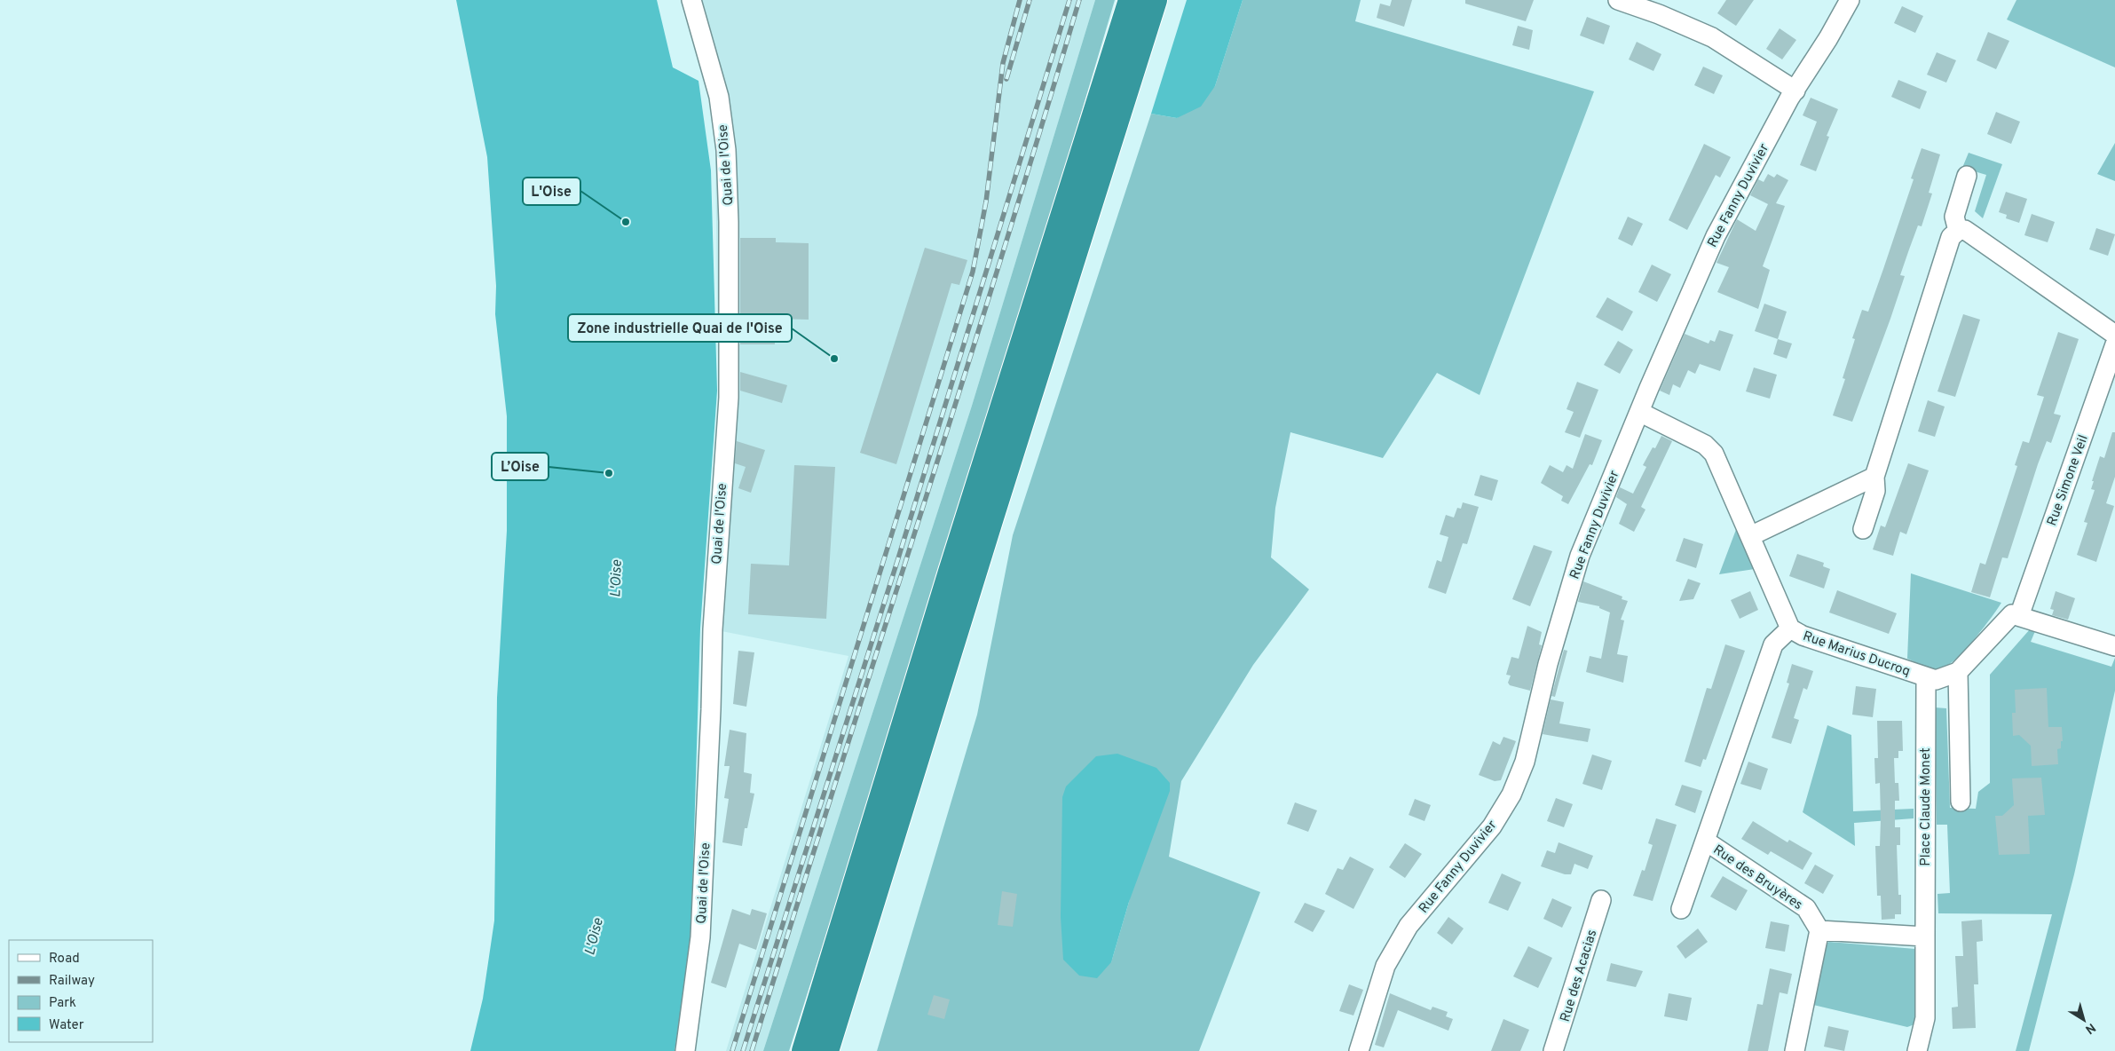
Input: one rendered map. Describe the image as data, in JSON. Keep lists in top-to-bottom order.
{
  "streets": {
    "street": [
      "Quai de l'Oise",
      "Rue Fanny Duvivier",
      "Rue Simone Veil",
      "Rue Marius Ducroq",
      "Place Claude Monet",
      "Rue des Bruyères",
      "Rue des Acacias"
    ]
  },
  "crossings": [
    ["Rue Fanny Duvivier", "Rue Marius Ducroq"],
    ["Rue Simone Veil", "Rue Marius Ducroq"],
    ["Rue Marius Ducroq", "Place Claude Monet"],
    ["Rue Marius Ducroq", "Rue des Bruyères"]
  ],
  "water": ["L'Oise"],
  "places": ["L'Oise", "Zone industrielle Quai de l'Oise", "L’Oise"],
  "legend": [
    "Road",
    "Railway",
    "Park",
    "Water"
  ],
  "north": "bottom right"
}
